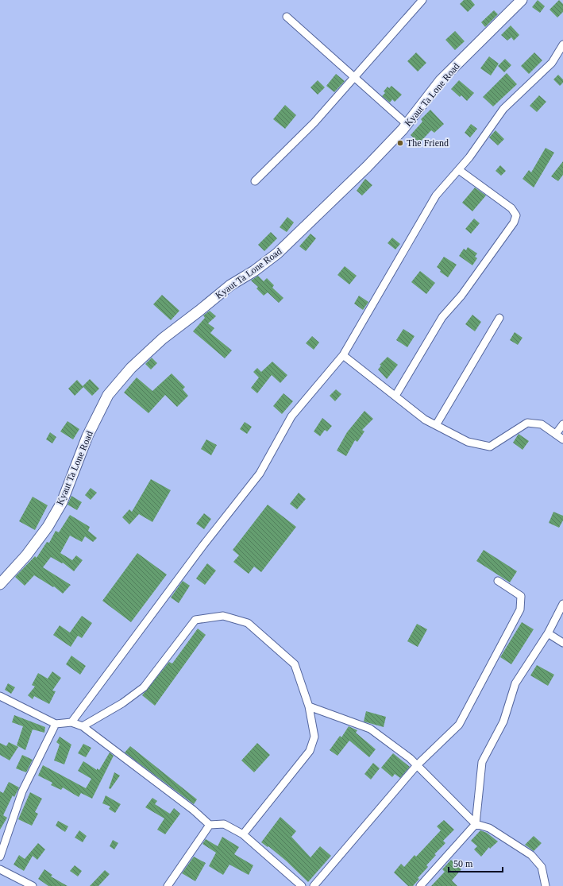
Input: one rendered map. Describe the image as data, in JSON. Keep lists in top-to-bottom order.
{
  "streets": {
    "main road": ["Kyaut Ta Lone Road"]
  },
  "places": ["The Friend"],
  "scale_bar": "50 m"
}
